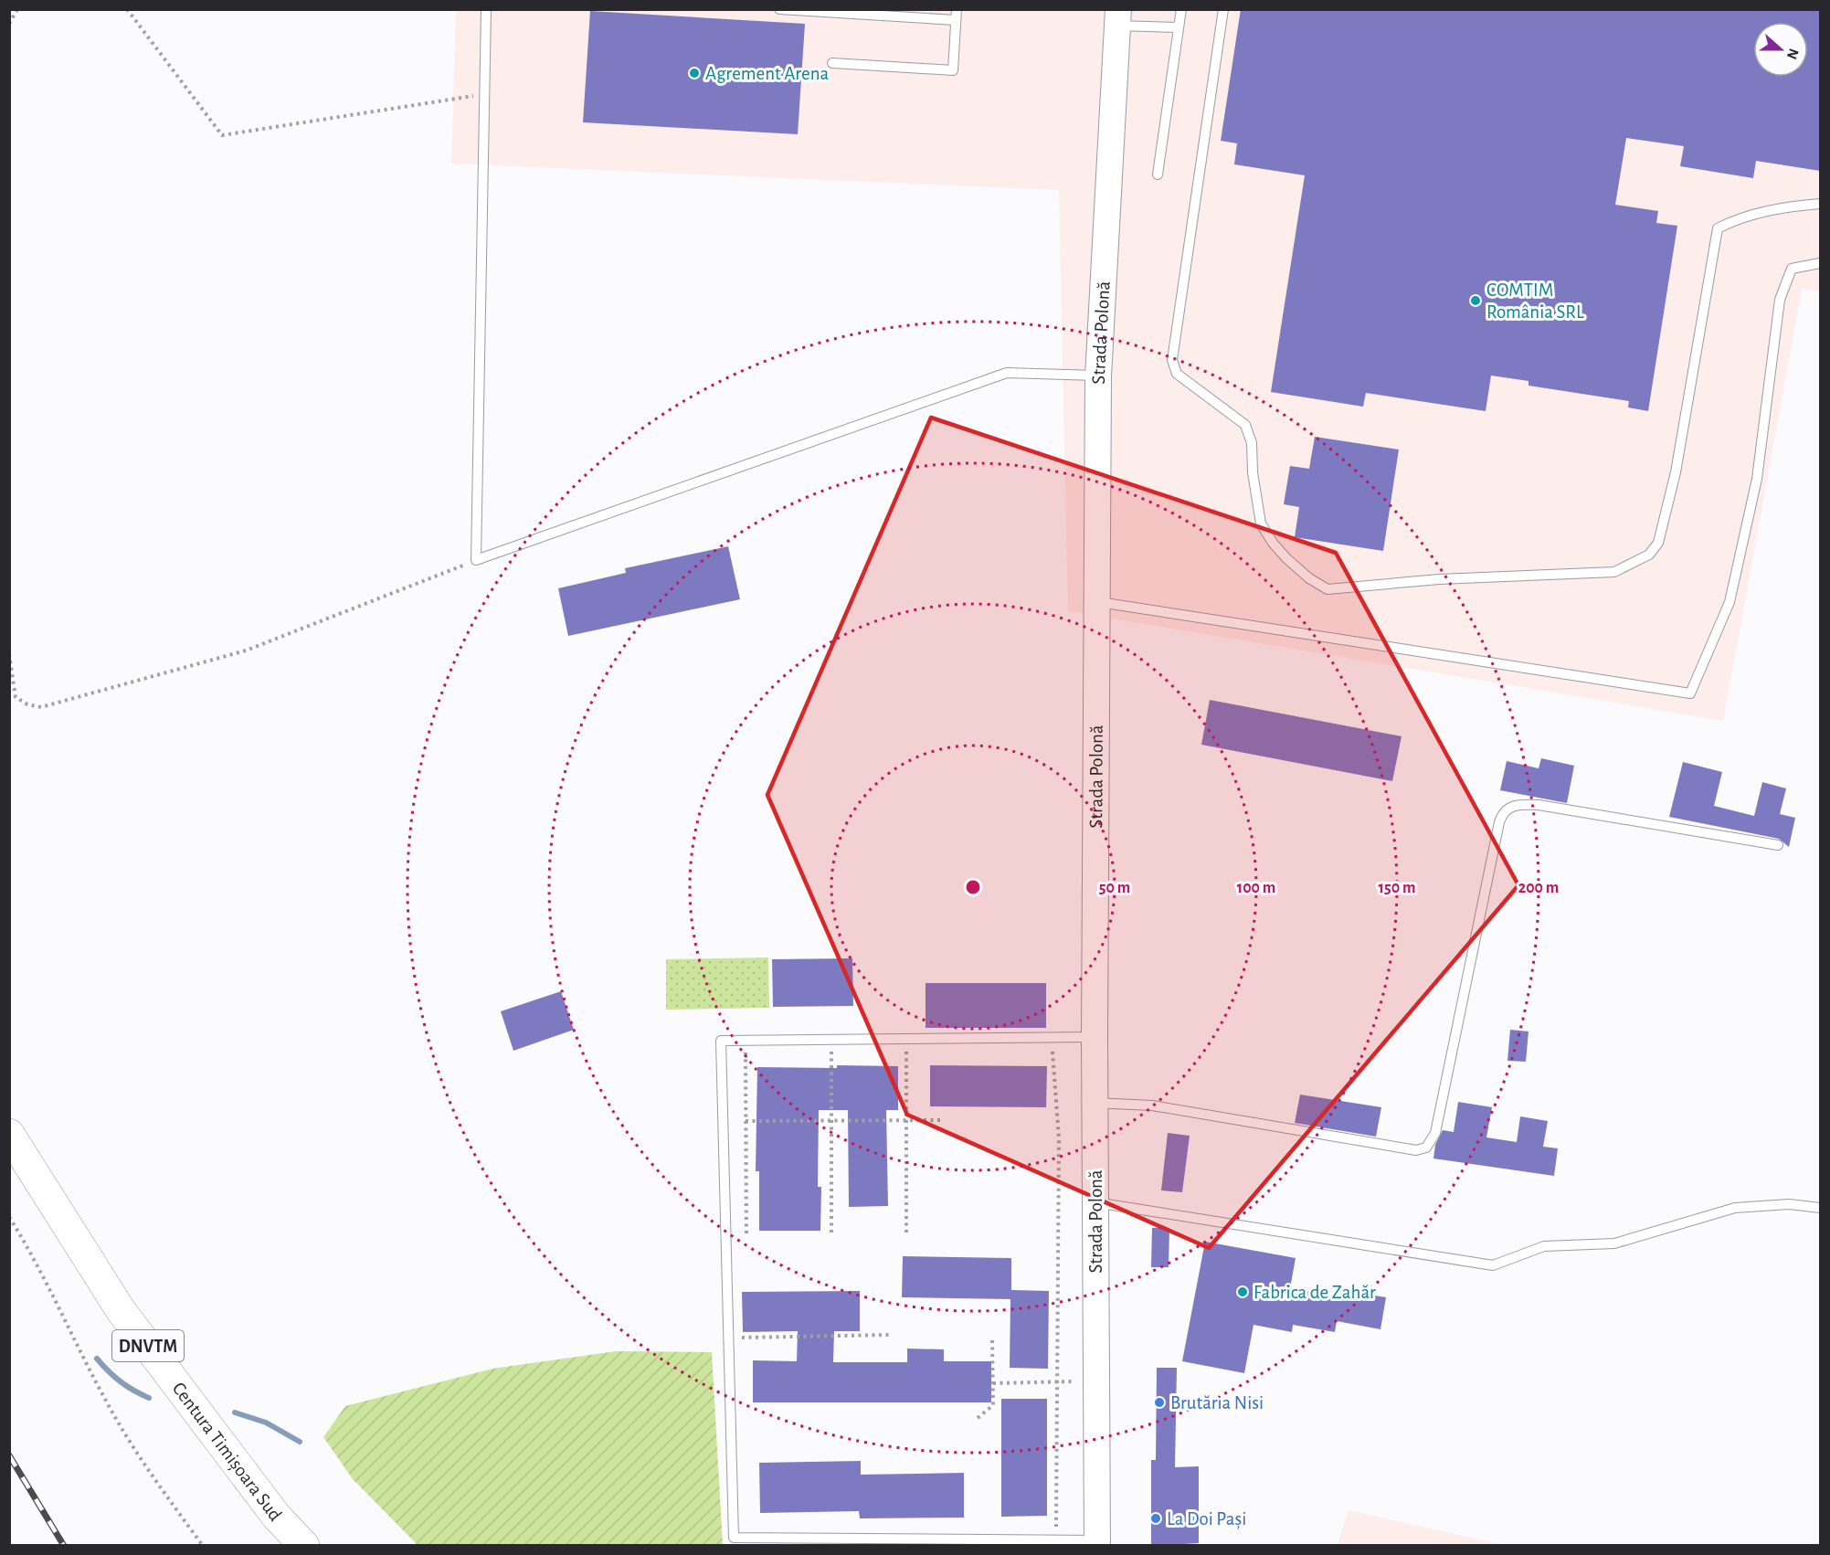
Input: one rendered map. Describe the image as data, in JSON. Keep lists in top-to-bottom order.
{
  "streets": {
    "main road": ["Strada Polonă", "DNVTM", "Centura Timișoara Sud"]
  },
  "places": [
    "Agrement Arena",
    "COMTIM România SRL",
    "Fabrica de Zahăr",
    "Brutăria Nisi",
    "La Doi Pași"
  ],
  "north": "right",
  "rings": [
    "50 m",
    "100 m",
    "150 m",
    "200 m"
  ]
}
